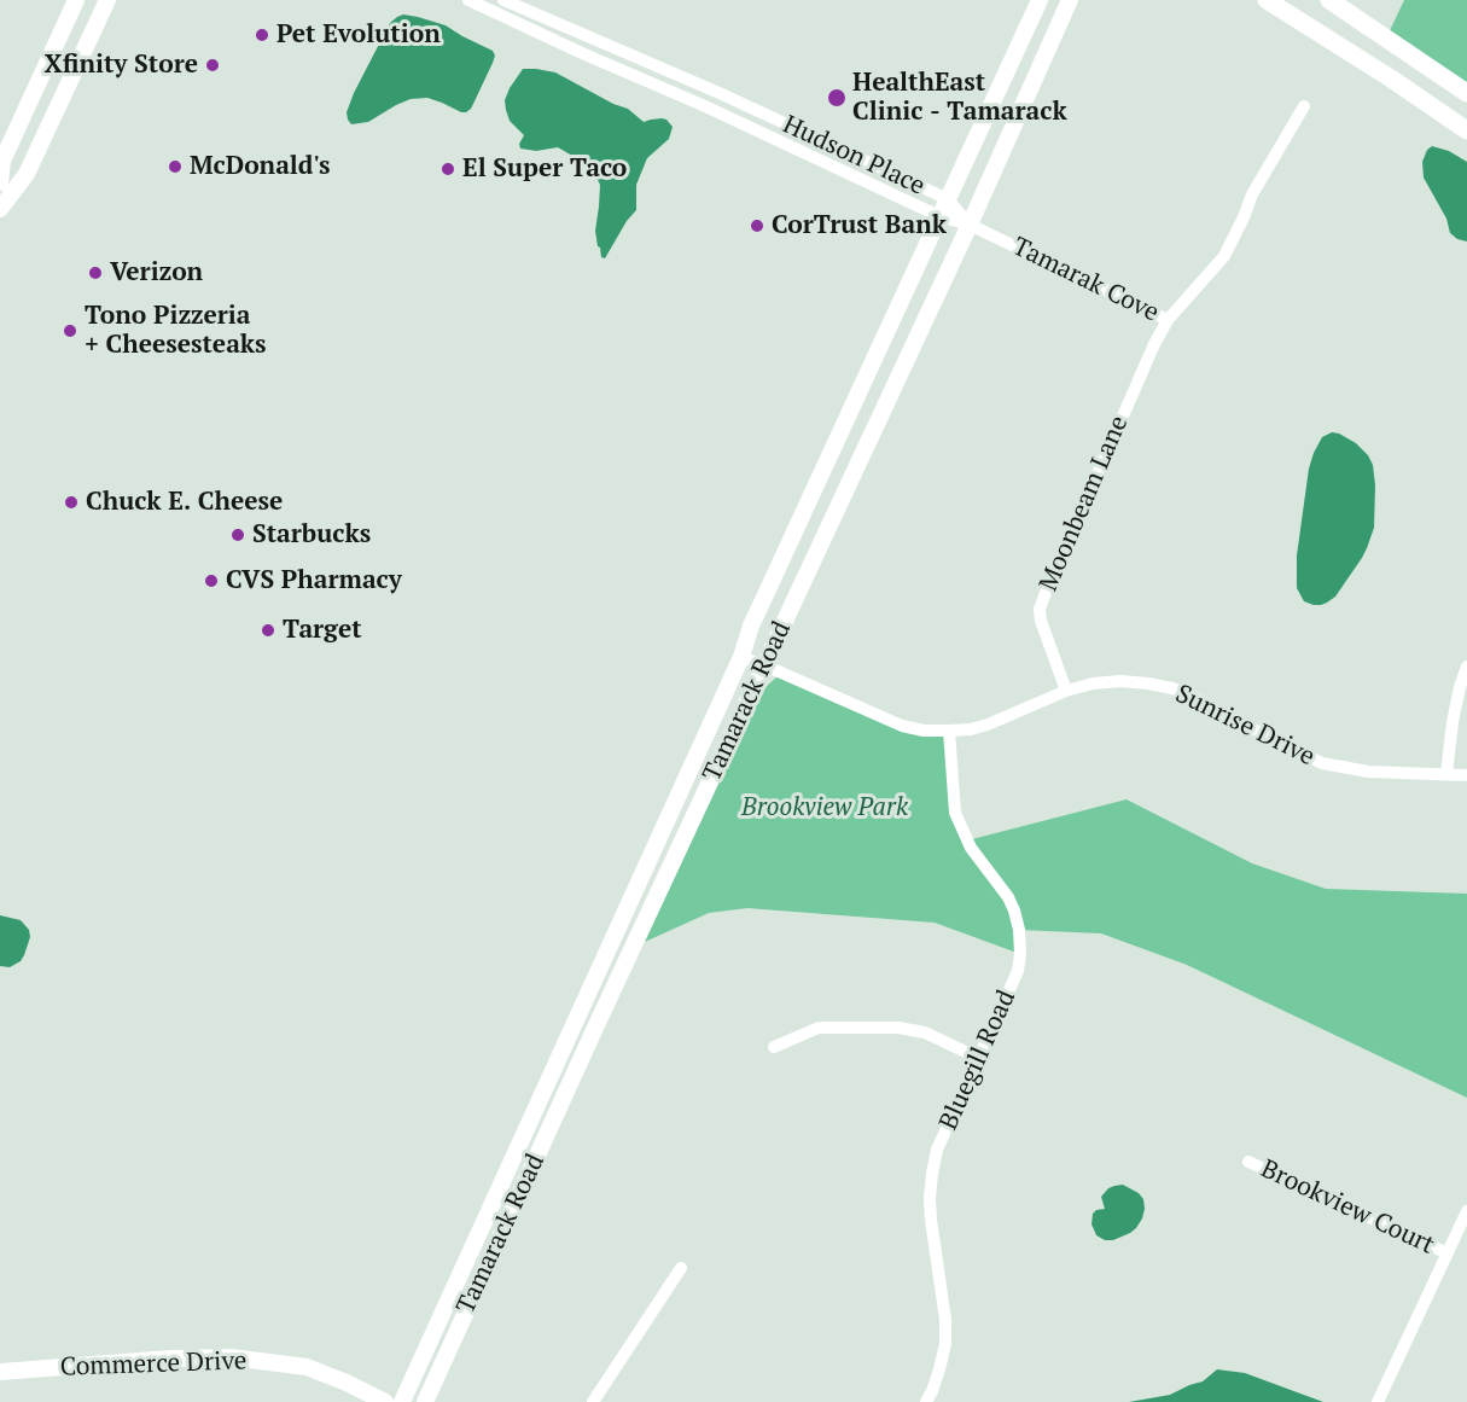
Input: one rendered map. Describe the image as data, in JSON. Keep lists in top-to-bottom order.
{
  "streets": {
    "street": [
      "Hudson Place",
      "Tamarak Cove",
      "Moonbeam Lane",
      "Tamarack Road",
      "Sunrise Drive",
      "Bluegill Road",
      "Brookview Court",
      "Commerce Drive"
    ]
  },
  "crossings": [
    ["Hudson Place", "Tamarak Cove"],
    ["Hudson Place", "Tamarack Road"],
    ["Tamarak Cove", "Moonbeam Lane"],
    ["Tamarak Cove", "Tamarack Road"],
    ["Moonbeam Lane", "Sunrise Drive"],
    ["Tamarack Road", "Sunrise Drive"],
    ["Sunrise Drive", "Bluegill Road"]
  ],
  "parks": ["Brookview Park"],
  "places": [
    "Pet Evolution",
    "Xfinity Store",
    "HealthEast Clinic - Tamarack",
    "McDonald's",
    "El Super Taco",
    "CorTrust Bank",
    "Verizon",
    "Tono Pizzeria + Cheesesteaks",
    "Chuck E. Cheese",
    "Starbucks",
    "CVS Pharmacy",
    "Target"
  ]
}
